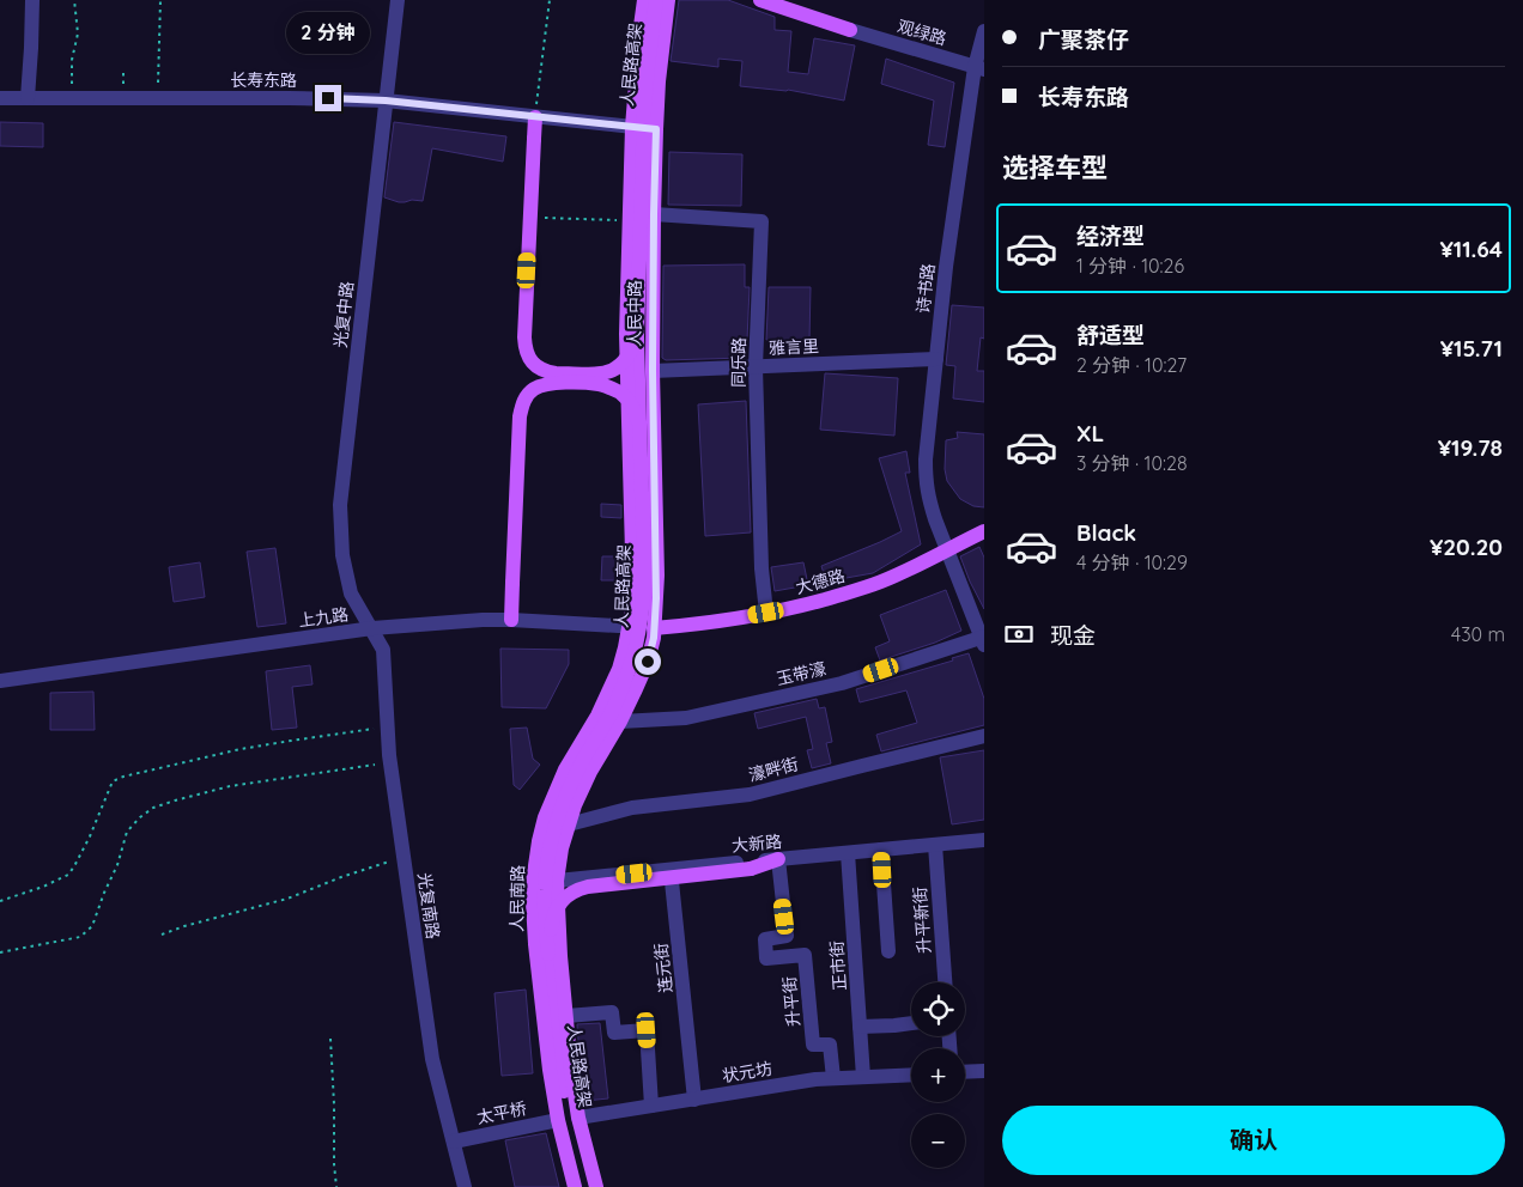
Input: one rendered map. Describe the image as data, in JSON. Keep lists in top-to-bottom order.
{
  "streets": {
    "main road": [
      "人民路高架",
      "人民中路",
      "大德路",
      "人民南路"
    ],
    "street": [
      "观绿路",
      "长寿东路",
      "诗书路",
      "光复中路",
      "雅言里",
      "同乐路",
      "上九路",
      "玉带濠",
      "濠畔街",
      "大新路",
      "光复南路",
      "升平新街",
      "正市街",
      "连元街",
      "升平街",
      "状元坊",
      "太平桥"
    ]
  },
  "crossings": [
    ["观绿路", "诗书路"],
    ["长寿东路", "人民中路"],
    ["长寿东路", "光复中路"],
    ["诗书路", "雅言里"],
    ["诗书路", "大德路"],
    ["诗书路", "玉带濠"],
    ["人民中路", "雅言里"],
    ["人民中路", "同乐路"],
    ["人民中路", "大德路"],
    ["人民中路", "上九路"],
    ["人民中路", "人民南路"],
    ["光复中路", "上九路"],
    ["光复中路", "光复南路"],
    ["雅言里", "同乐路"],
    ["同乐路", "大德路"],
    ["大德路", "上九路"],
    ["上九路", "人民南路"],
    ["上九路", "光复南路"],
    ["大新路", "人民南路"],
    ["大新路", "升平新街"],
    ["大新路", "正市街"],
    ["大新路", "连元街"],
    ["大新路", "升平街"],
    ["人民南路", "太平桥"],
    ["光复南路", "太平桥"],
    ["正市街", "状元坊"],
    ["连元街", "状元坊"],
    ["升平街", "状元坊"]
  ],
  "page": {
    "banner": ["广聚茶仔", "长寿东路"],
    "bubble": "2 分钟",
    "heading": "选择车型",
    "list": [
      {
        "name": "经济型",
        "note": "1 分钟 · 10:26",
        "value": "¥11.64"
      },
      {
        "name": "舒适型",
        "note": "2 分钟 · 10:27",
        "value": "¥15.71"
      },
      {
        "name": "XL",
        "note": "3 分钟 · 10:28",
        "value": "¥19.78"
      },
      {
        "name": "Black",
        "note": "4 分钟 · 10:29",
        "value": "¥20.20"
      }
    ],
    "pay": ["现金", "430 m"],
    "map_buttons": ["+", "−"],
    "buttons": "确认"
  }
}
